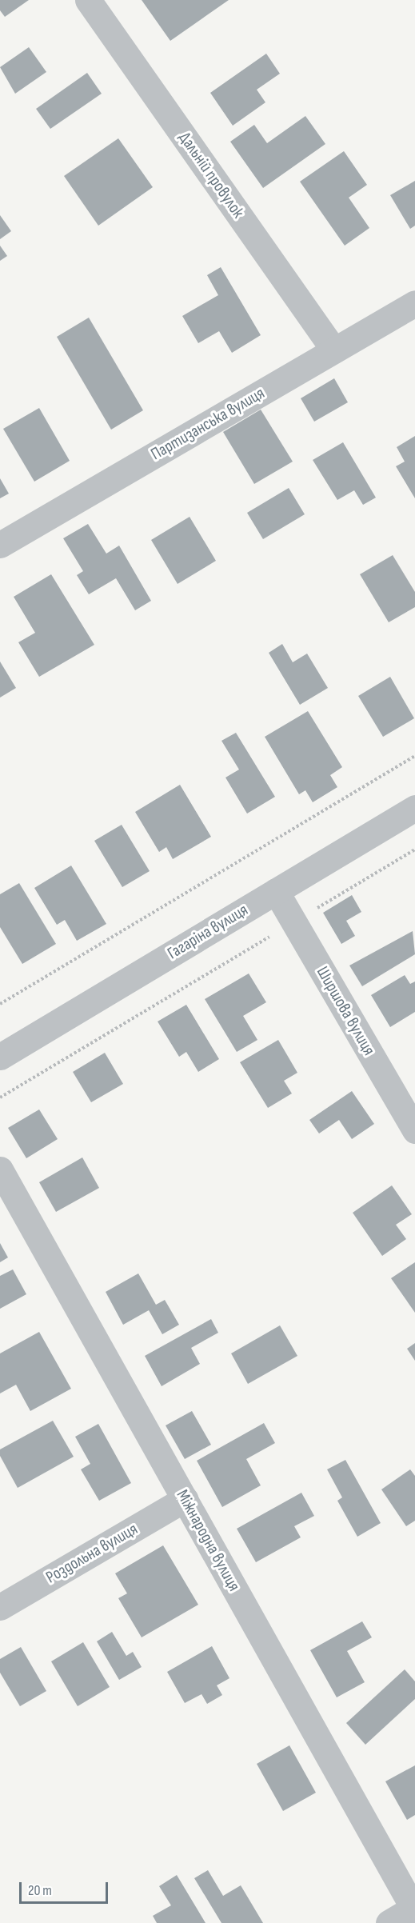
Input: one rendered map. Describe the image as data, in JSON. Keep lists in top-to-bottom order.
{
  "streets": {
    "street": [
      "Дальній провулок",
      "Партизанська вулиця",
      "Гагаріна вулиця",
      "Ширшова вулиця",
      "Міжнародна вулиця",
      "Роздольна вулиця"
    ]
  },
  "crossings": [
    ["Дальній провулок", "Партизанська вулиця"],
    ["Гагаріна вулиця", "Ширшова вулиця"],
    ["Міжнародна вулиця", "Роздольна вулиця"]
  ],
  "scale_bar": "20 m"
}
